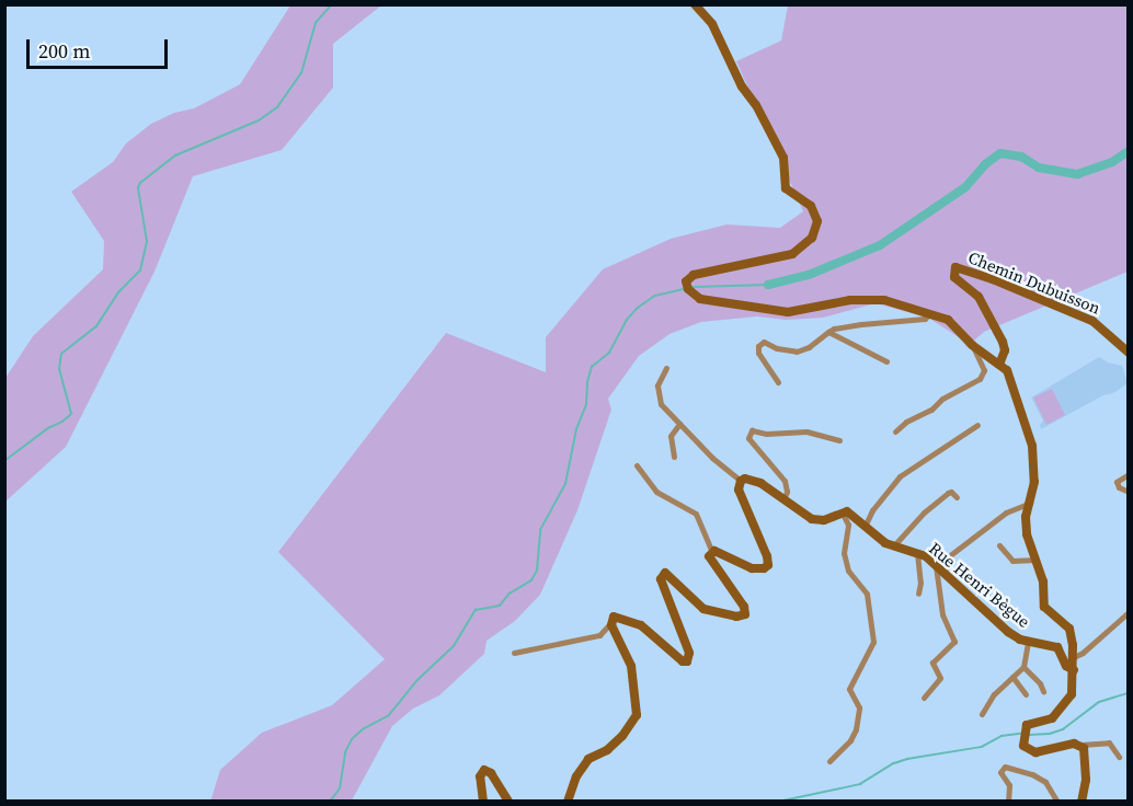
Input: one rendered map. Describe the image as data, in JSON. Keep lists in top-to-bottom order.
{
  "streets": {
    "main road": ["Chemin Dubuisson", "Rue Henri Bègue"]
  },
  "scale_bar": "200 m"
}
